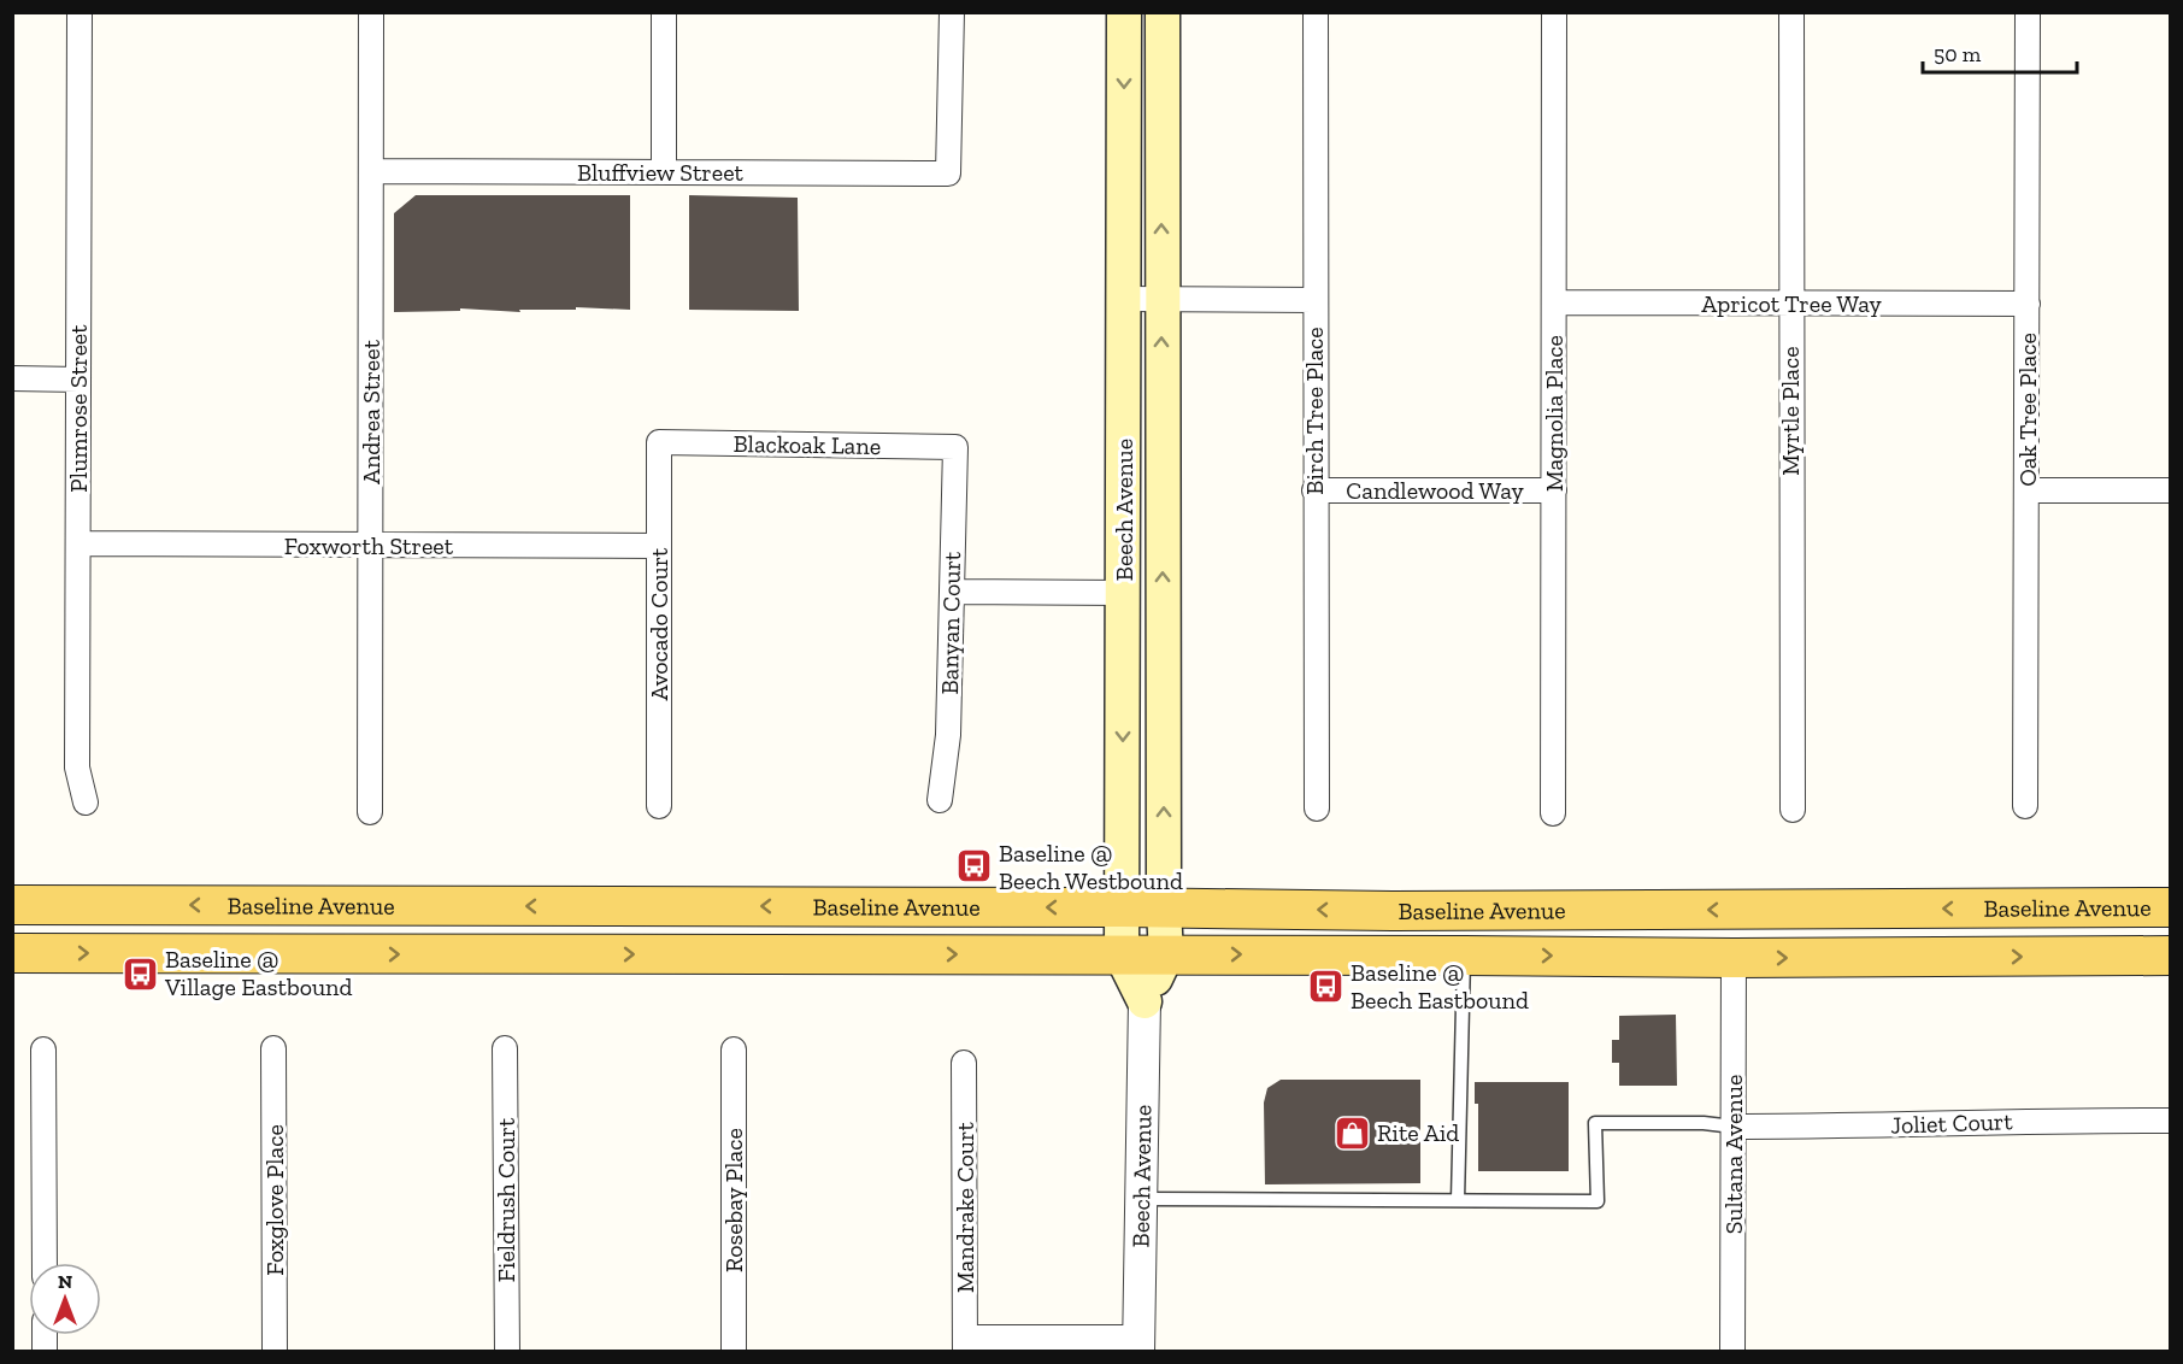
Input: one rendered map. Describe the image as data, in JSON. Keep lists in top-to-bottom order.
{
  "streets": {
    "main road": ["Beech Avenue", "Baseline Avenue"],
    "street": [
      "Bluffview Street",
      "Apricot Tree Way",
      "Plumrose Street",
      "Oak Tree Place",
      "Birch Tree Place",
      "Myrtle Place",
      "Andrea Street",
      "Magnolia Place",
      "Blackoak Lane",
      "Candlewood Way",
      "Foxworth Street",
      "Banyan Court",
      "Avocado Court",
      "Joliet Court",
      "Sultana Avenue",
      "Foxglove Place",
      "Fieldrush Court",
      "Rosebay Place",
      "Mandrake Court"
    ]
  },
  "crossings": [
    ["Bluffview Street", "Andrea Street"],
    ["Apricot Tree Way", "Oak Tree Place"],
    ["Apricot Tree Way", "Myrtle Place"],
    ["Apricot Tree Way", "Magnolia Place"],
    ["Plumrose Street", "Foxworth Street"],
    ["Birch Tree Place", "Candlewood Way"],
    ["Andrea Street", "Foxworth Street"],
    ["Magnolia Place", "Candlewood Way"],
    ["Blackoak Lane", "Banyan Court"],
    ["Blackoak Lane", "Avocado Court"],
    ["Beech Avenue", "Baseline Avenue"],
    ["Foxworth Street", "Avocado Court"],
    ["Baseline Avenue", "Sultana Avenue"],
    ["Joliet Court", "Sultana Avenue"]
  ],
  "places": {
    "bus stop": ["Baseline @ Beech Westbound", "Baseline @ Village Eastbound", "Baseline @ Beech Eastbound"],
    "shop": ["Rite Aid"]
  },
  "scale_bar": "50 m",
  "north": "top"
}
